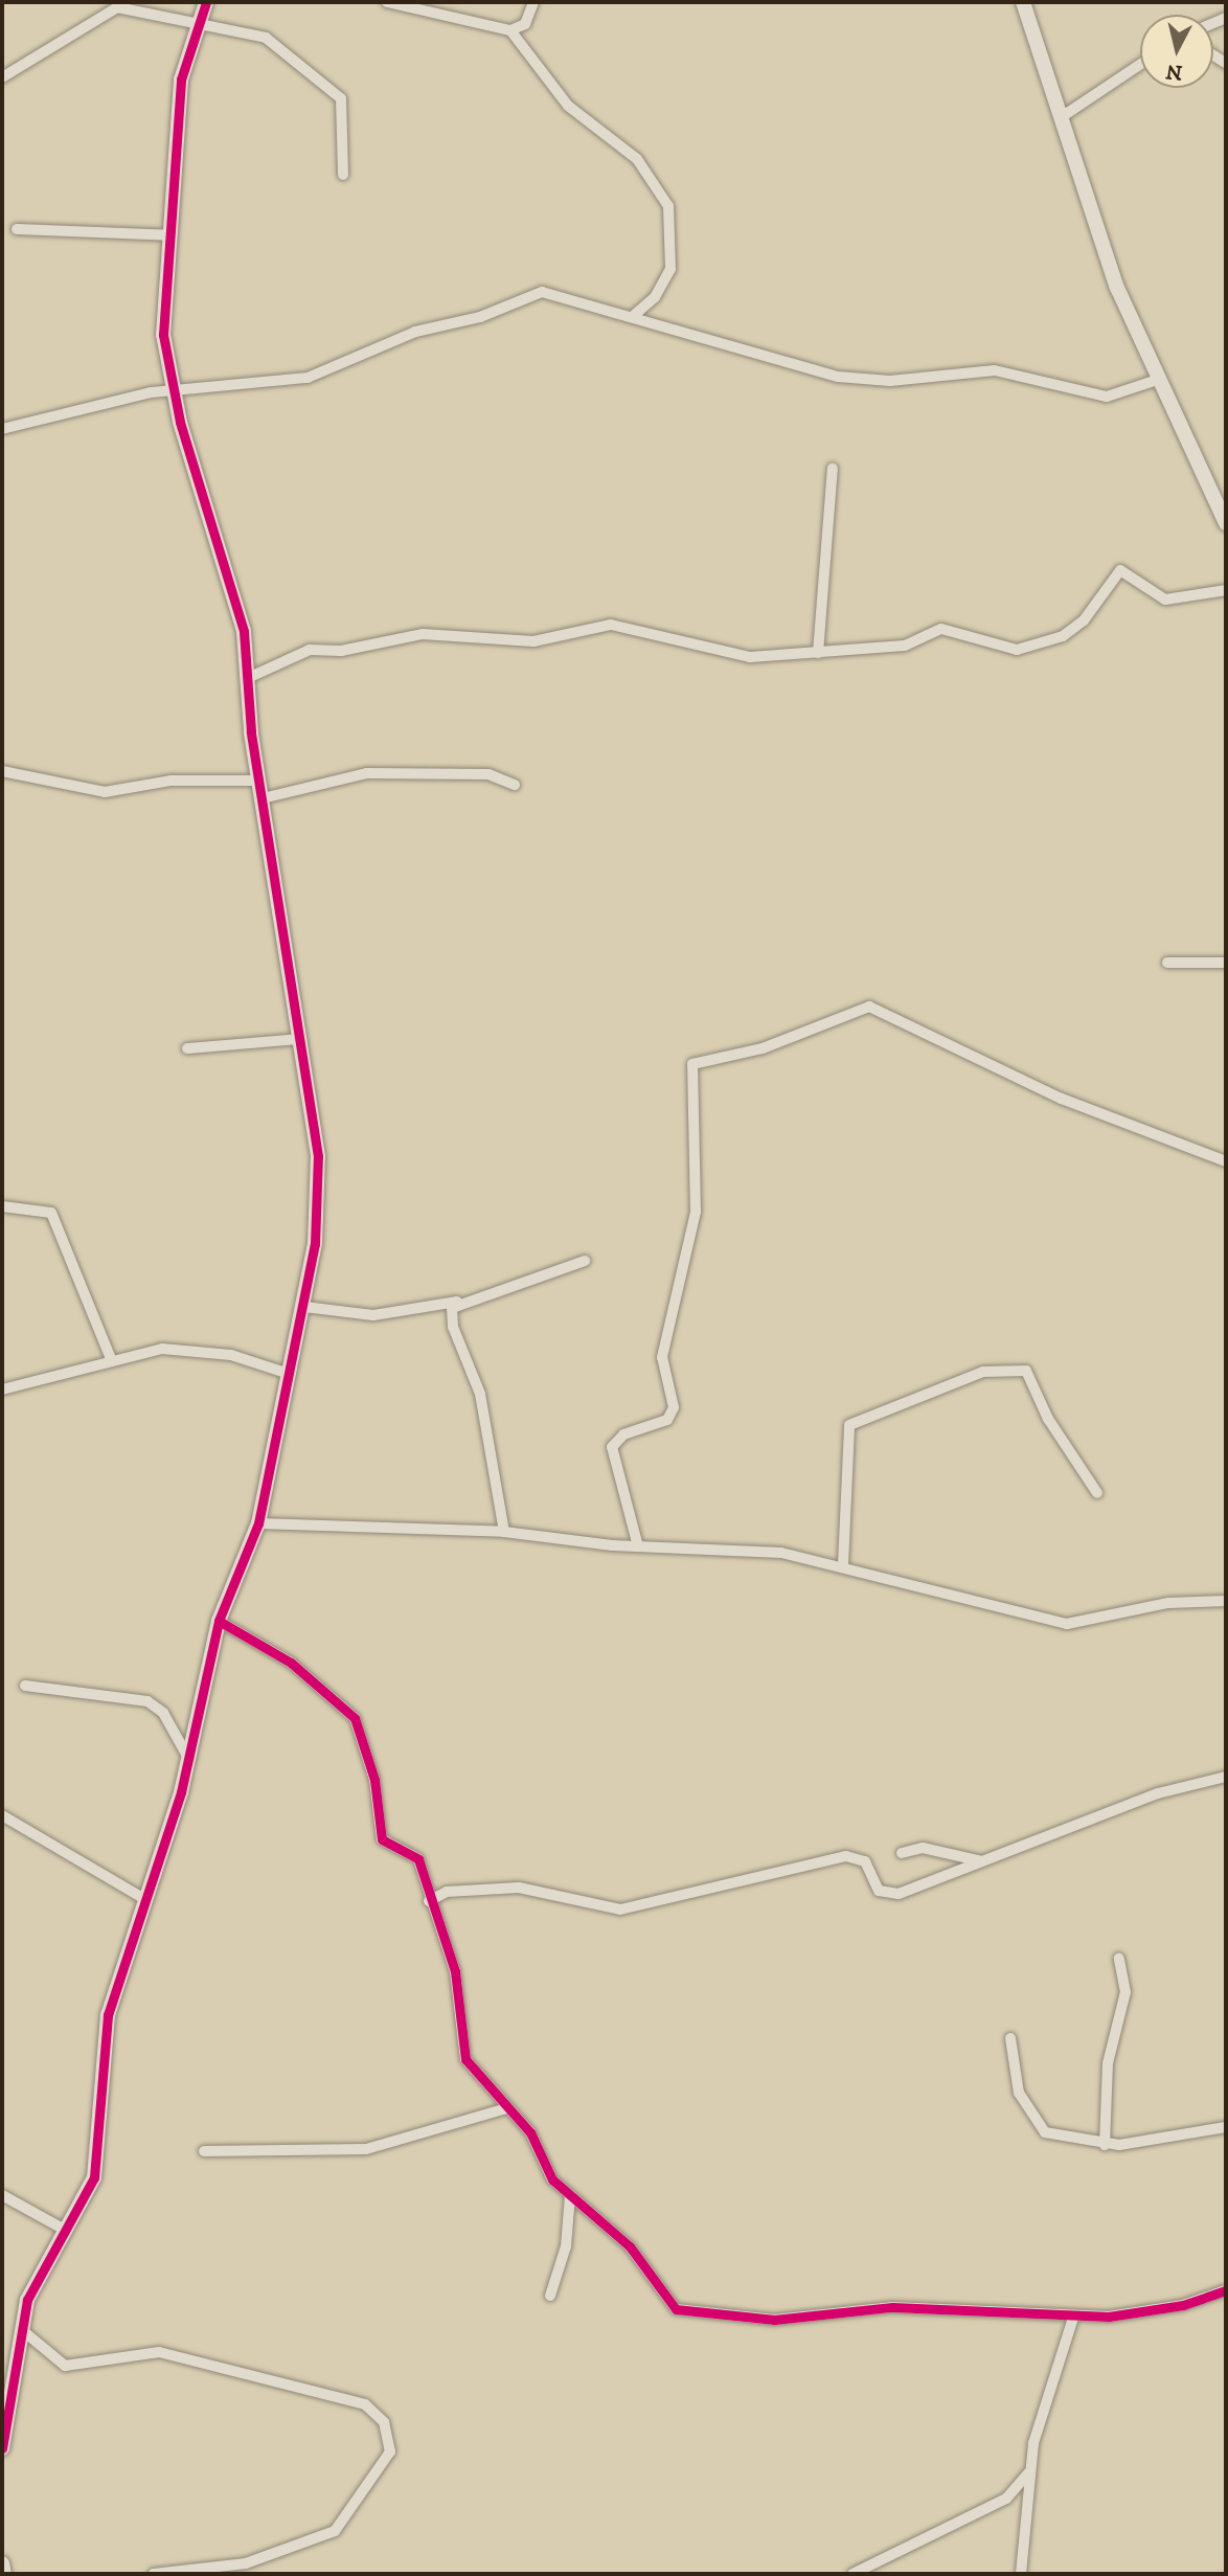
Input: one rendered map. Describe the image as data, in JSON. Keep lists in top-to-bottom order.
{
  "north": "bottom"
}
